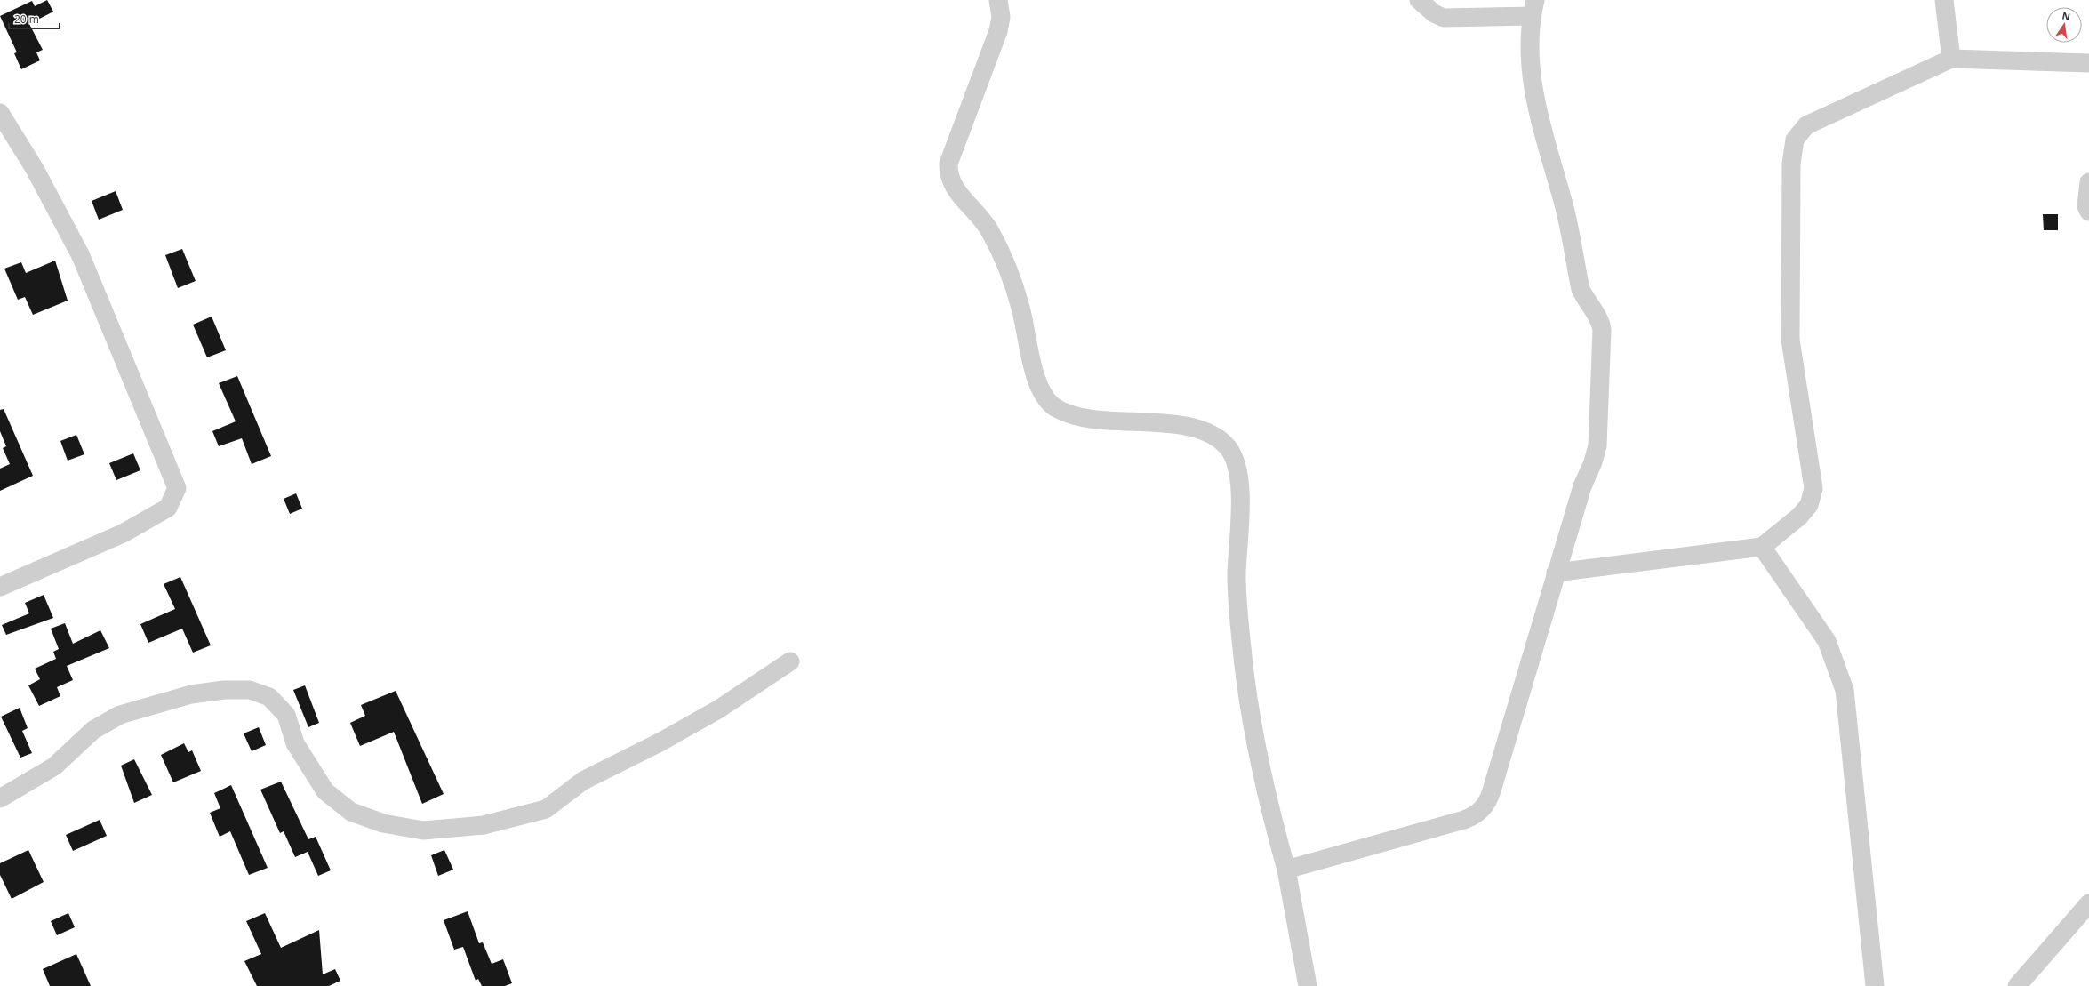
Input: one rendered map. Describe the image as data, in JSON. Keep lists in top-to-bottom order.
{
  "scale_bar": "20 m",
  "north": "top"
}
